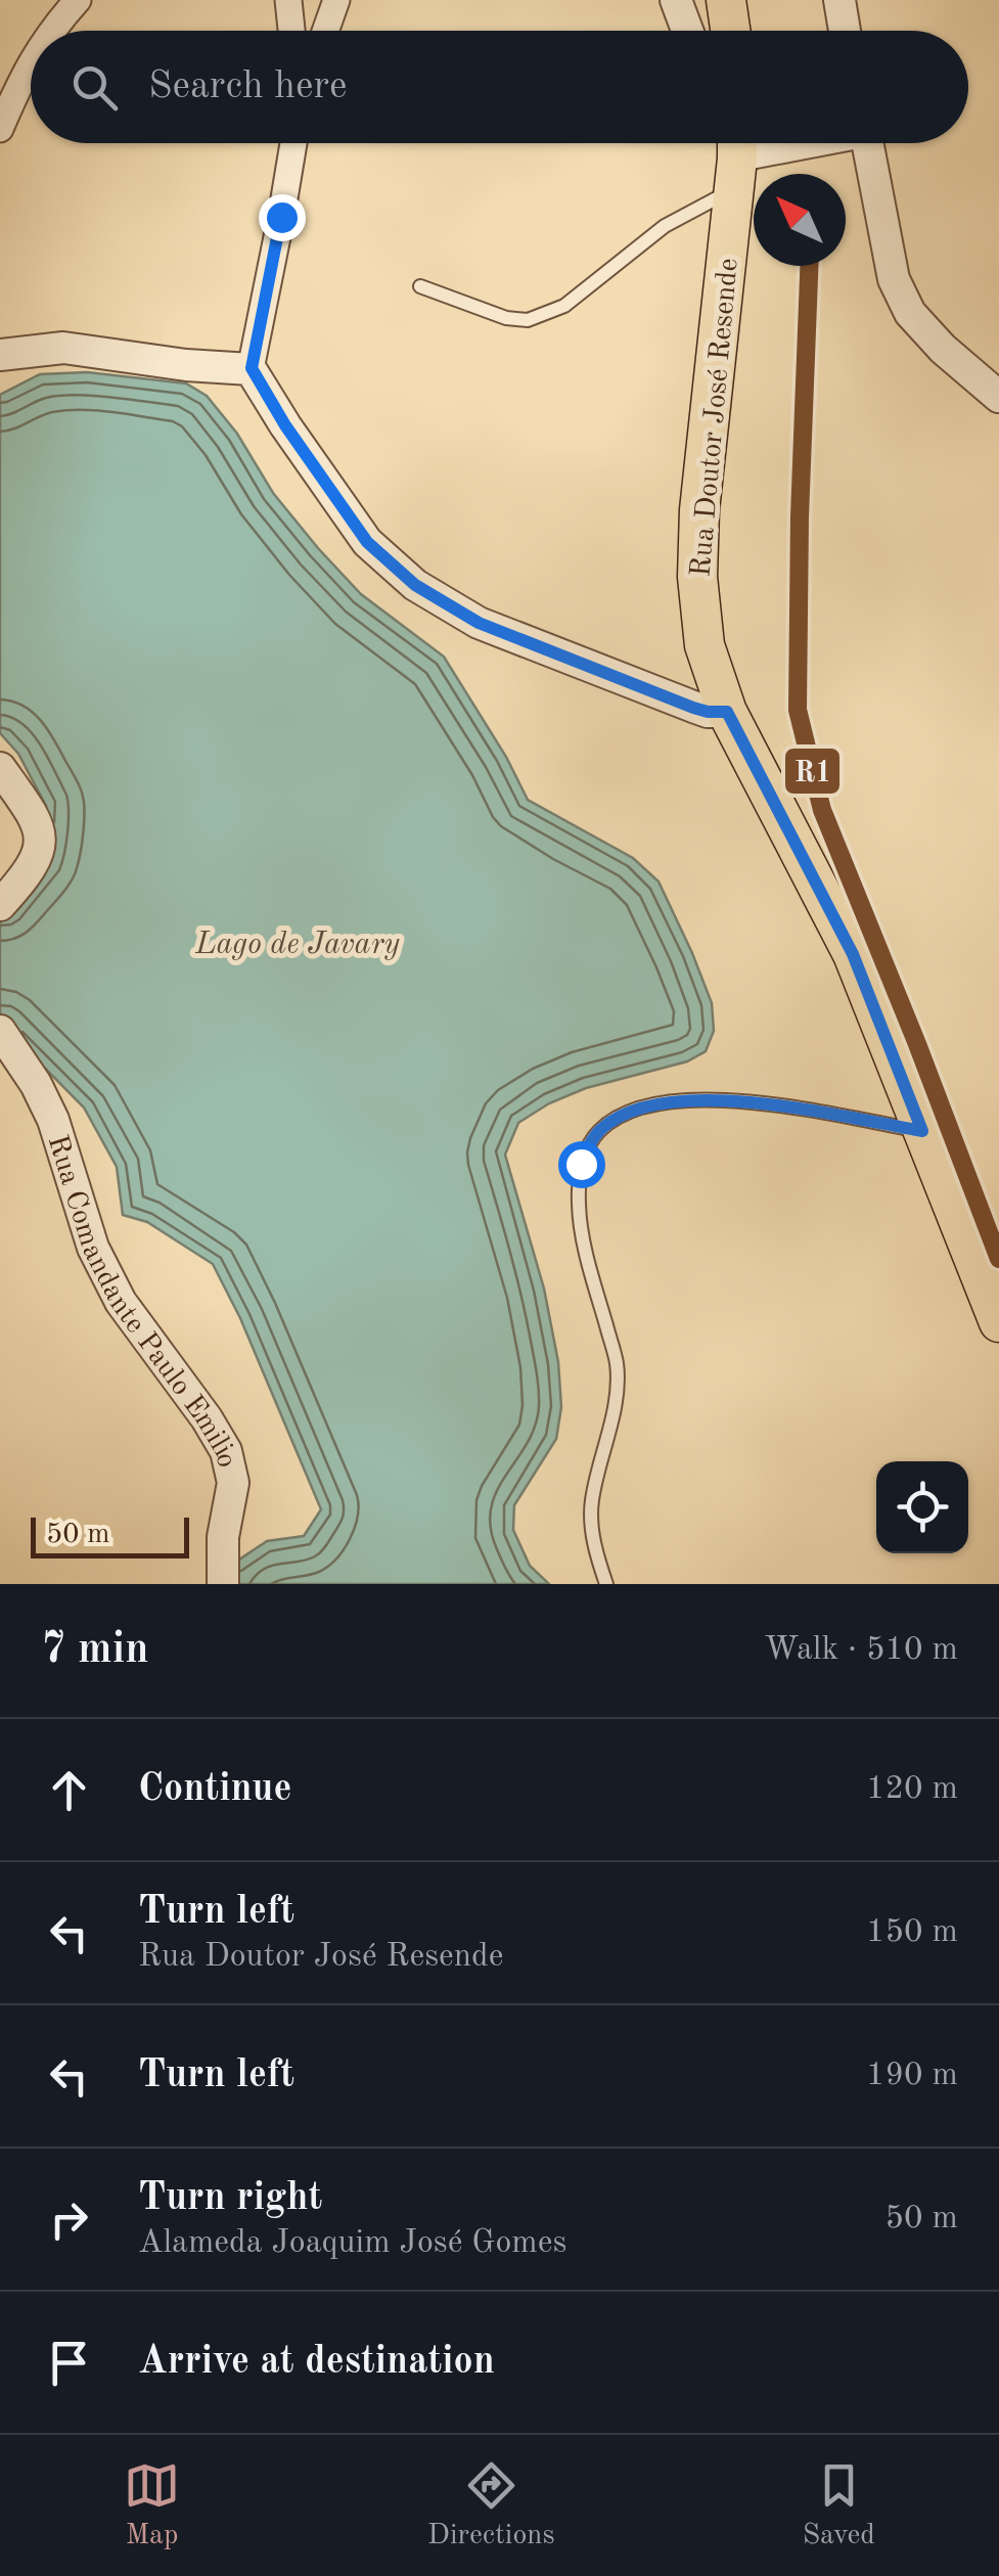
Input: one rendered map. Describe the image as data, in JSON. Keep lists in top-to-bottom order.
{
  "streets": {
    "main road": ["Rua Doutor José Resende"],
    "street": ["Rua Comandante Paulo Emilio"]
  },
  "water": ["Lago de Javary"],
  "lines": ["transit line R1"],
  "scale_bar": "50 m",
  "north": "top left",
  "page": {
    "search": "Search here",
    "scale": "50 m",
    "heading": ["7 min", "Walk · 510 m"],
    "list": [
      ["Continue", "120 m"],
      ["Turn left", "Rua Doutor José Resende", "150 m"],
      ["Turn left", "190 m"],
      ["Turn right", "Alameda Joaquim José Gomes", "50 m"],
      "Arrive at destination"
    ],
    "nav": ["Map", "Directions", "Saved"]
  }
}
